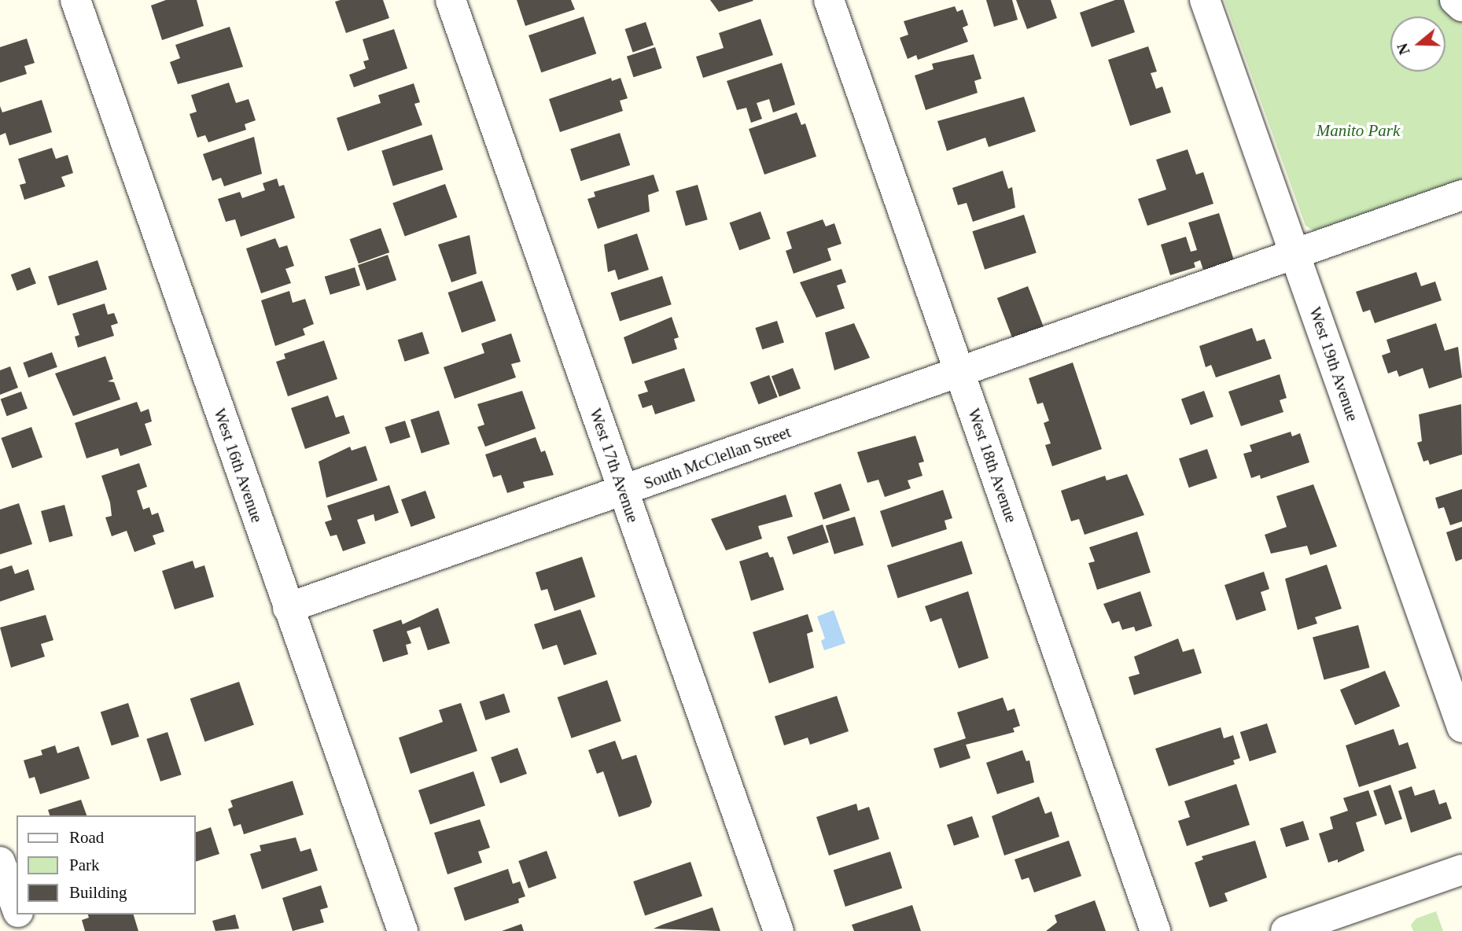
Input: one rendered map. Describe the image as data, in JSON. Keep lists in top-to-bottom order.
{
  "streets": {
    "street": [
      "West 19th Avenue",
      "South McClellan Street",
      "West 16th Avenue",
      "West 17th Avenue",
      "West 18th Avenue"
    ]
  },
  "crossings": [
    ["West 19th Avenue", "South McClellan Street"],
    ["South McClellan Street", "West 16th Avenue"],
    ["South McClellan Street", "West 17th Avenue"],
    ["South McClellan Street", "West 18th Avenue"]
  ],
  "parks": ["Manito Park"],
  "legend": ["Road", "Park", "Building"],
  "north": "left"
}
